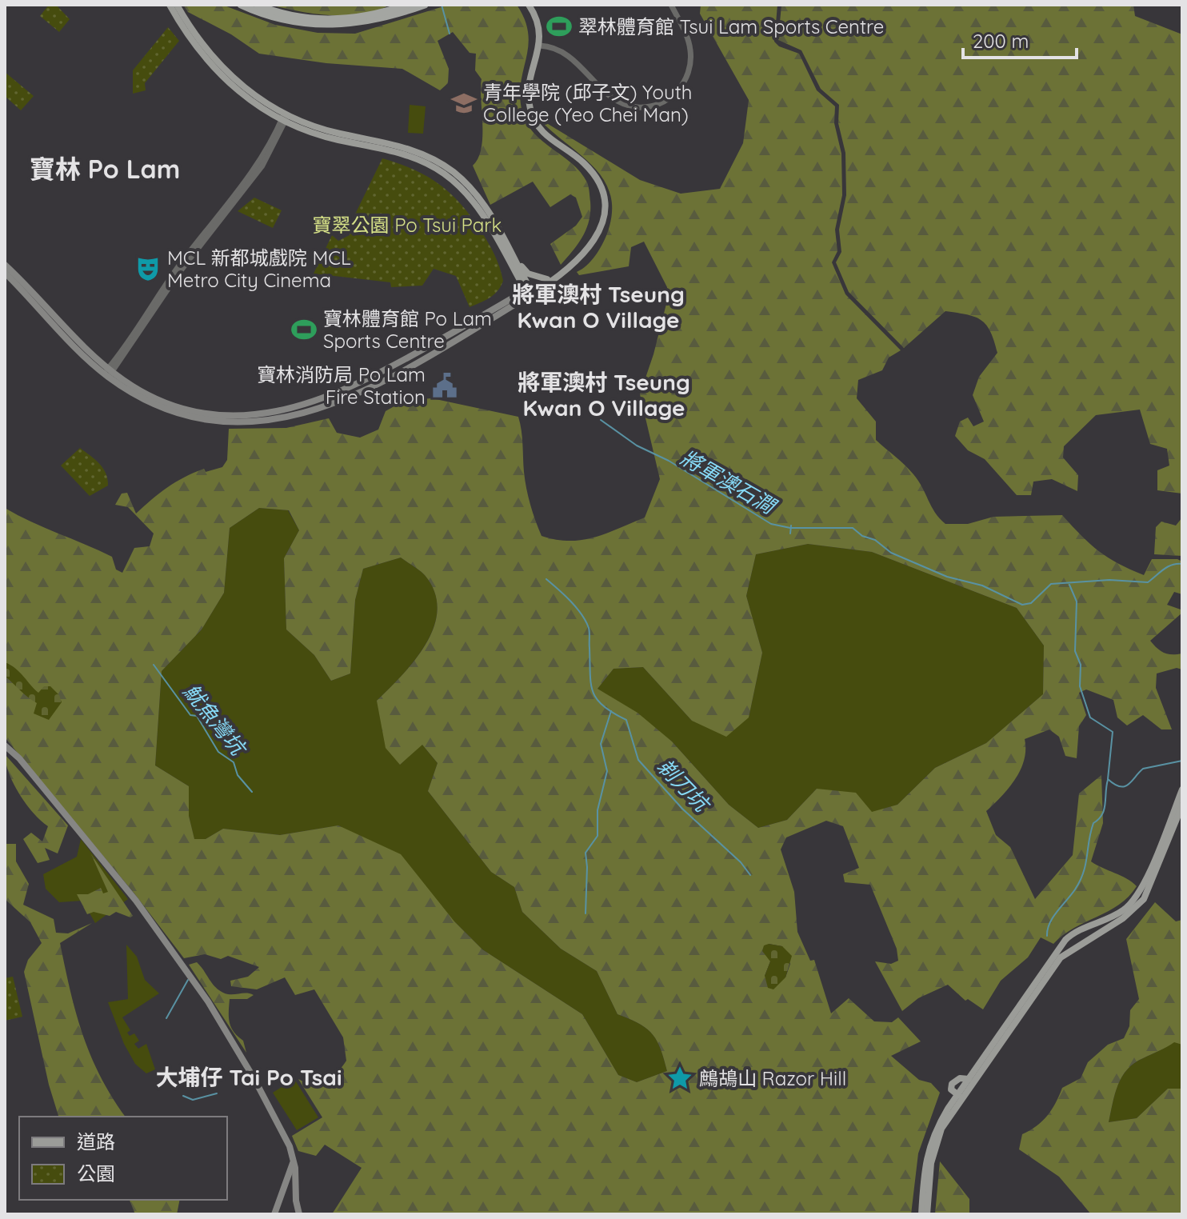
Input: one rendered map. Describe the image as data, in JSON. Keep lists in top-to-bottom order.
{
  "districts": [
    "寶林 Po Lam",
    "將軍澳村 Tseung Kwan O Village",
    "將軍澳村 Tseung Kwan O Village",
    "大埔仔 Tai Po Tsai"
  ],
  "water": ["將軍澳石澗", "魷魚灣坑", "剃刀坑"],
  "parks": ["寶翠公園 Po Tsui Park"],
  "places": {
    "sports": ["翠林體育館 Tsui Lam Sports Centre", "寶林體育館 Po Lam Sports Centre"],
    "school or university": ["青年學院 (邱子文) Youth College (Yeo Chei Man)"],
    "theatre": ["MCL 新都城戲院 MCL Metro City Cinema"],
    "public building": ["寶林消防局 Po Lam Fire Station"],
    "place": ["鷓鴣山 Razor Hill"]
  },
  "legend": ["道路", "公園"],
  "scale_bar": "200 m"
}
